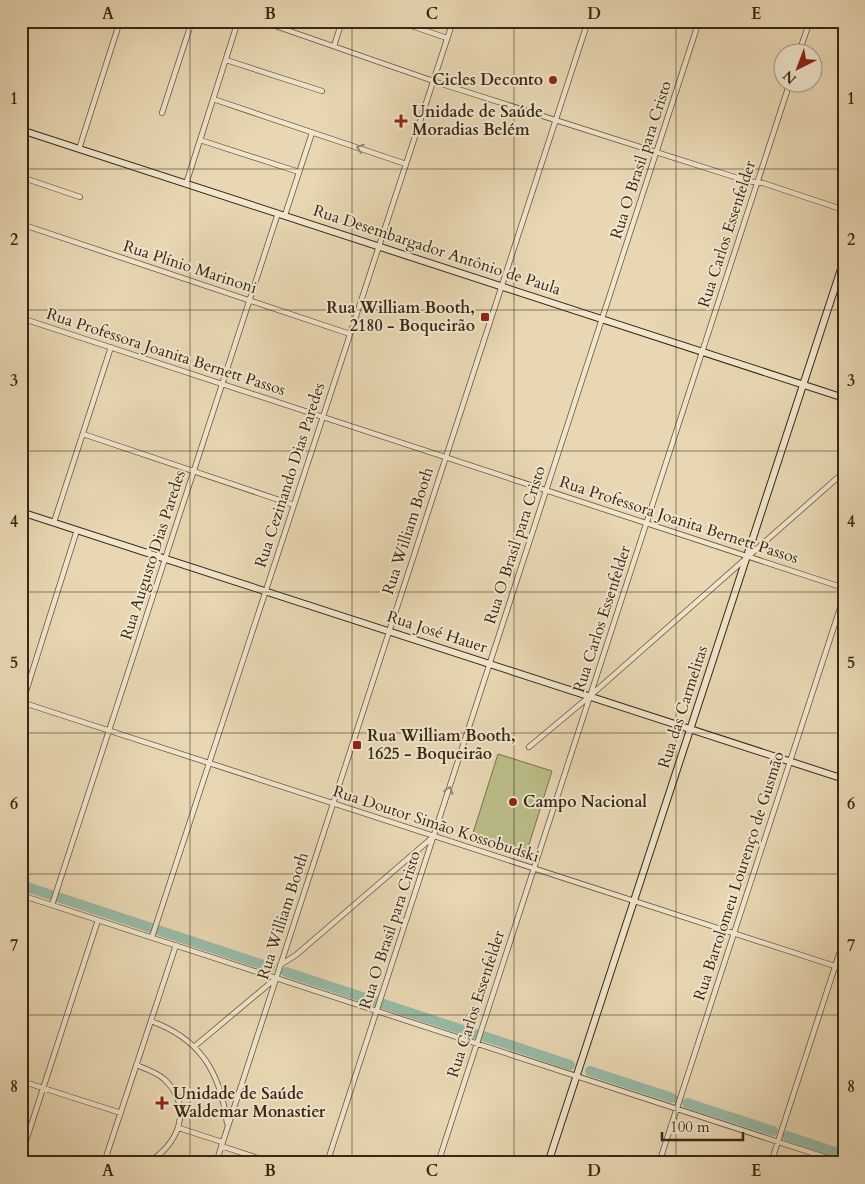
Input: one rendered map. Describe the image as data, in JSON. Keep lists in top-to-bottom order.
{
  "streets": {
    "main road": ["Rua Desembargador Antônio de Paula", "Rua José Hauer", "Rua das Carmelitas"],
    "street": [
      "Rua O Brasil para Cristo",
      "Rua Carlos Essenfelder",
      "Rua Plínio Marinoni",
      "Rua Professora Joanita Bernett Passos",
      "Rua Cezinando Dias Paredes",
      "Rua William Booth",
      "Rua Augusto Dias Paredes",
      "Rua Doutor Simão Kossobudski",
      "Rua Bartolomeu Lourenço de Gusmão"
    ]
  },
  "crossings": [
    ["Rua O Brasil para Cristo", "Rua Desembargador Antônio de Paula"],
    ["Rua O Brasil para Cristo", "Rua Professora Joanita Bernett Passos"],
    ["Rua O Brasil para Cristo", "Rua José Hauer"],
    ["Rua O Brasil para Cristo", "Rua Doutor Simão Kossobudski"],
    ["Rua Carlos Essenfelder", "Rua Desembargador Antônio de Paula"],
    ["Rua Carlos Essenfelder", "Rua Professora Joanita Bernett Passos"],
    ["Rua Carlos Essenfelder", "Rua José Hauer"],
    ["Rua Carlos Essenfelder", "Rua Doutor Simão Kossobudski"],
    ["Rua Desembargador Antônio de Paula", "Rua Cezinando Dias Paredes"],
    ["Rua Desembargador Antônio de Paula", "Rua William Booth"],
    ["Rua Desembargador Antônio de Paula", "Rua Augusto Dias Paredes"],
    ["Rua Desembargador Antônio de Paula", "Rua das Carmelitas"],
    ["Rua Plínio Marinoni", "Rua Cezinando Dias Paredes"],
    ["Rua Plínio Marinoni", "Rua Augusto Dias Paredes"],
    ["Rua Professora Joanita Bernett Passos", "Rua Cezinando Dias Paredes"],
    ["Rua Professora Joanita Bernett Passos", "Rua William Booth"],
    ["Rua Professora Joanita Bernett Passos", "Rua Augusto Dias Paredes"],
    ["Rua Professora Joanita Bernett Passos", "Rua das Carmelitas"],
    ["Rua Cezinando Dias Paredes", "Rua José Hauer"],
    ["Rua Cezinando Dias Paredes", "Rua Doutor Simão Kossobudski"],
    ["Rua William Booth", "Rua José Hauer"],
    ["Rua William Booth", "Rua Doutor Simão Kossobudski"],
    ["Rua Augusto Dias Paredes", "Rua José Hauer"],
    ["Rua Augusto Dias Paredes", "Rua Doutor Simão Kossobudski"],
    ["Rua José Hauer", "Rua das Carmelitas"],
    ["Rua José Hauer", "Rua Bartolomeu Lourenço de Gusmão"],
    ["Rua das Carmelitas", "Rua Doutor Simão Kossobudski"],
    ["Rua Doutor Simão Kossobudski", "Rua Bartolomeu Lourenço de Gusmão"]
  ],
  "places": {
    "other": ["Cicles Deconto", "Campo Nacional"],
    "health": ["Unidade de Saúde Moradias Belém", "Unidade de Saúde Waldemar Monastier"],
    "transit": ["Rua William Booth, 2180 - Boqueirão", "Rua William Booth, 1625 - Boqueirão"]
  },
  "scale_bar": "100 m",
  "north": "bottom left",
  "grid": {
    "columns": [
      "A",
      "B",
      "C",
      "D",
      "E"
    ],
    "rows": [
      "1",
      "2",
      "3",
      "4",
      "5",
      "6",
      "7",
      "8"
    ]
  }
}
